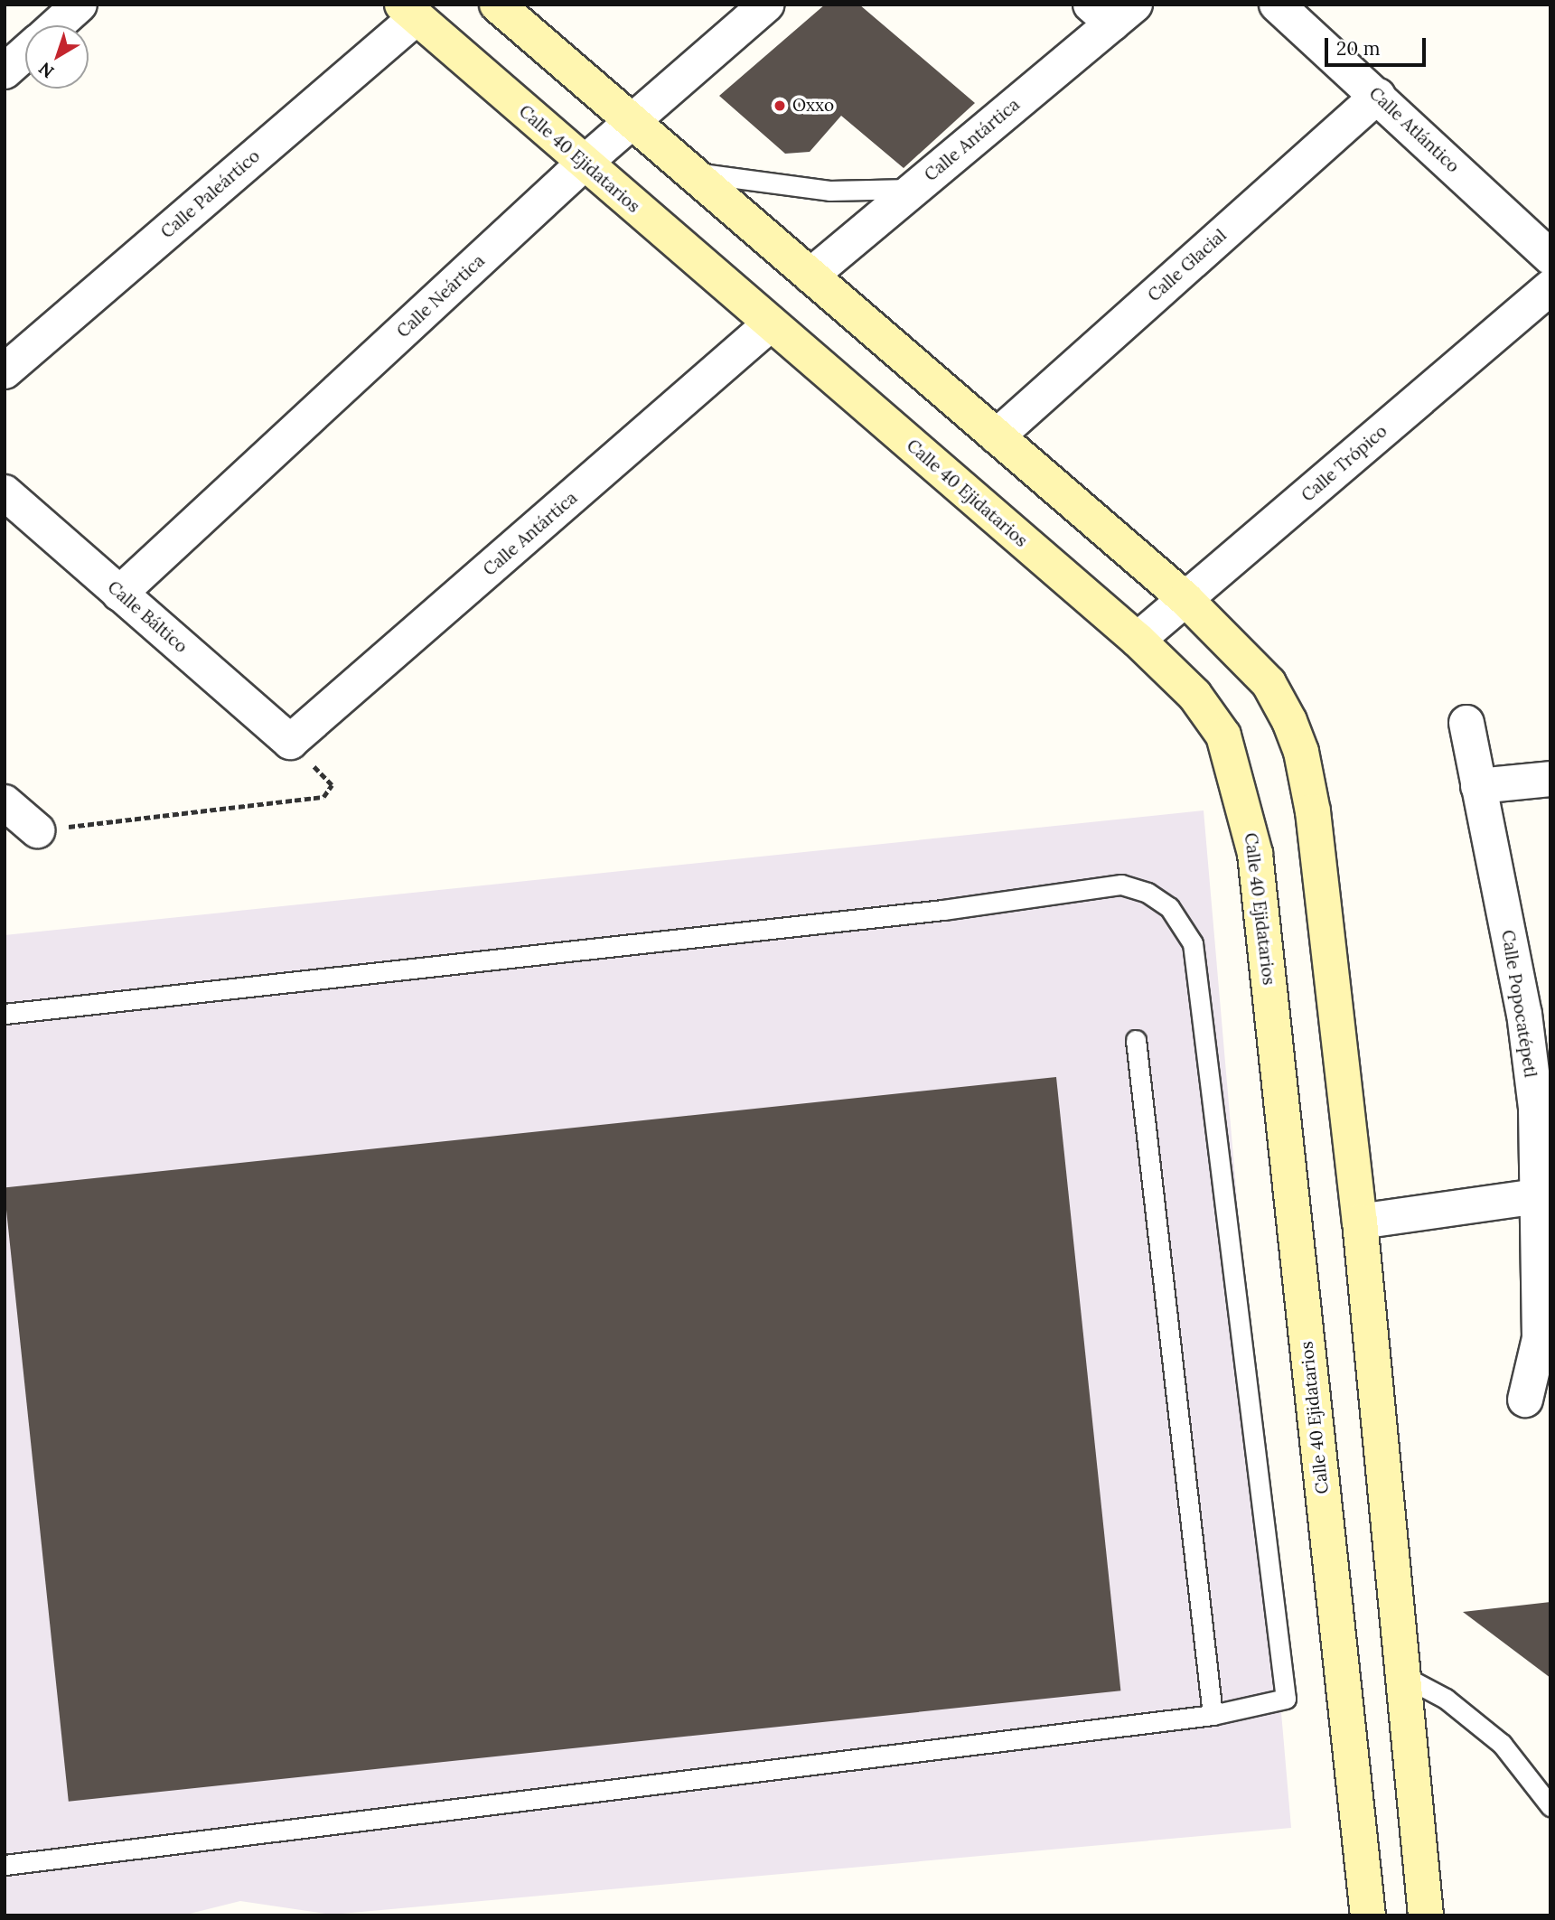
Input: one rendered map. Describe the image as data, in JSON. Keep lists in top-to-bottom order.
{
  "streets": {
    "main road": ["Calle 40 Ejidatarios"],
    "street": [
      "Calle Atlántico",
      "Calle Antártica",
      "Calle Paleártico",
      "Calle Glacial",
      "Calle Neártica",
      "Calle Trópico",
      "Calle Báltico",
      "Calle Popocatépetl"
    ]
  },
  "crossings": [
    ["Calle Atlántico", "Calle Glacial"],
    ["Calle Antártica", "Calle 40 Ejidatarios"],
    ["Calle Antártica", "Calle Báltico"],
    ["Calle 40 Ejidatarios", "Calle Paleártico"],
    ["Calle 40 Ejidatarios", "Calle Neártica"],
    ["Calle 40 Ejidatarios", "Calle Trópico"],
    ["Calle Neártica", "Calle Báltico"]
  ],
  "places": ["Oxxo"],
  "scale_bar": "20 m",
  "north": "bottom left"
}
